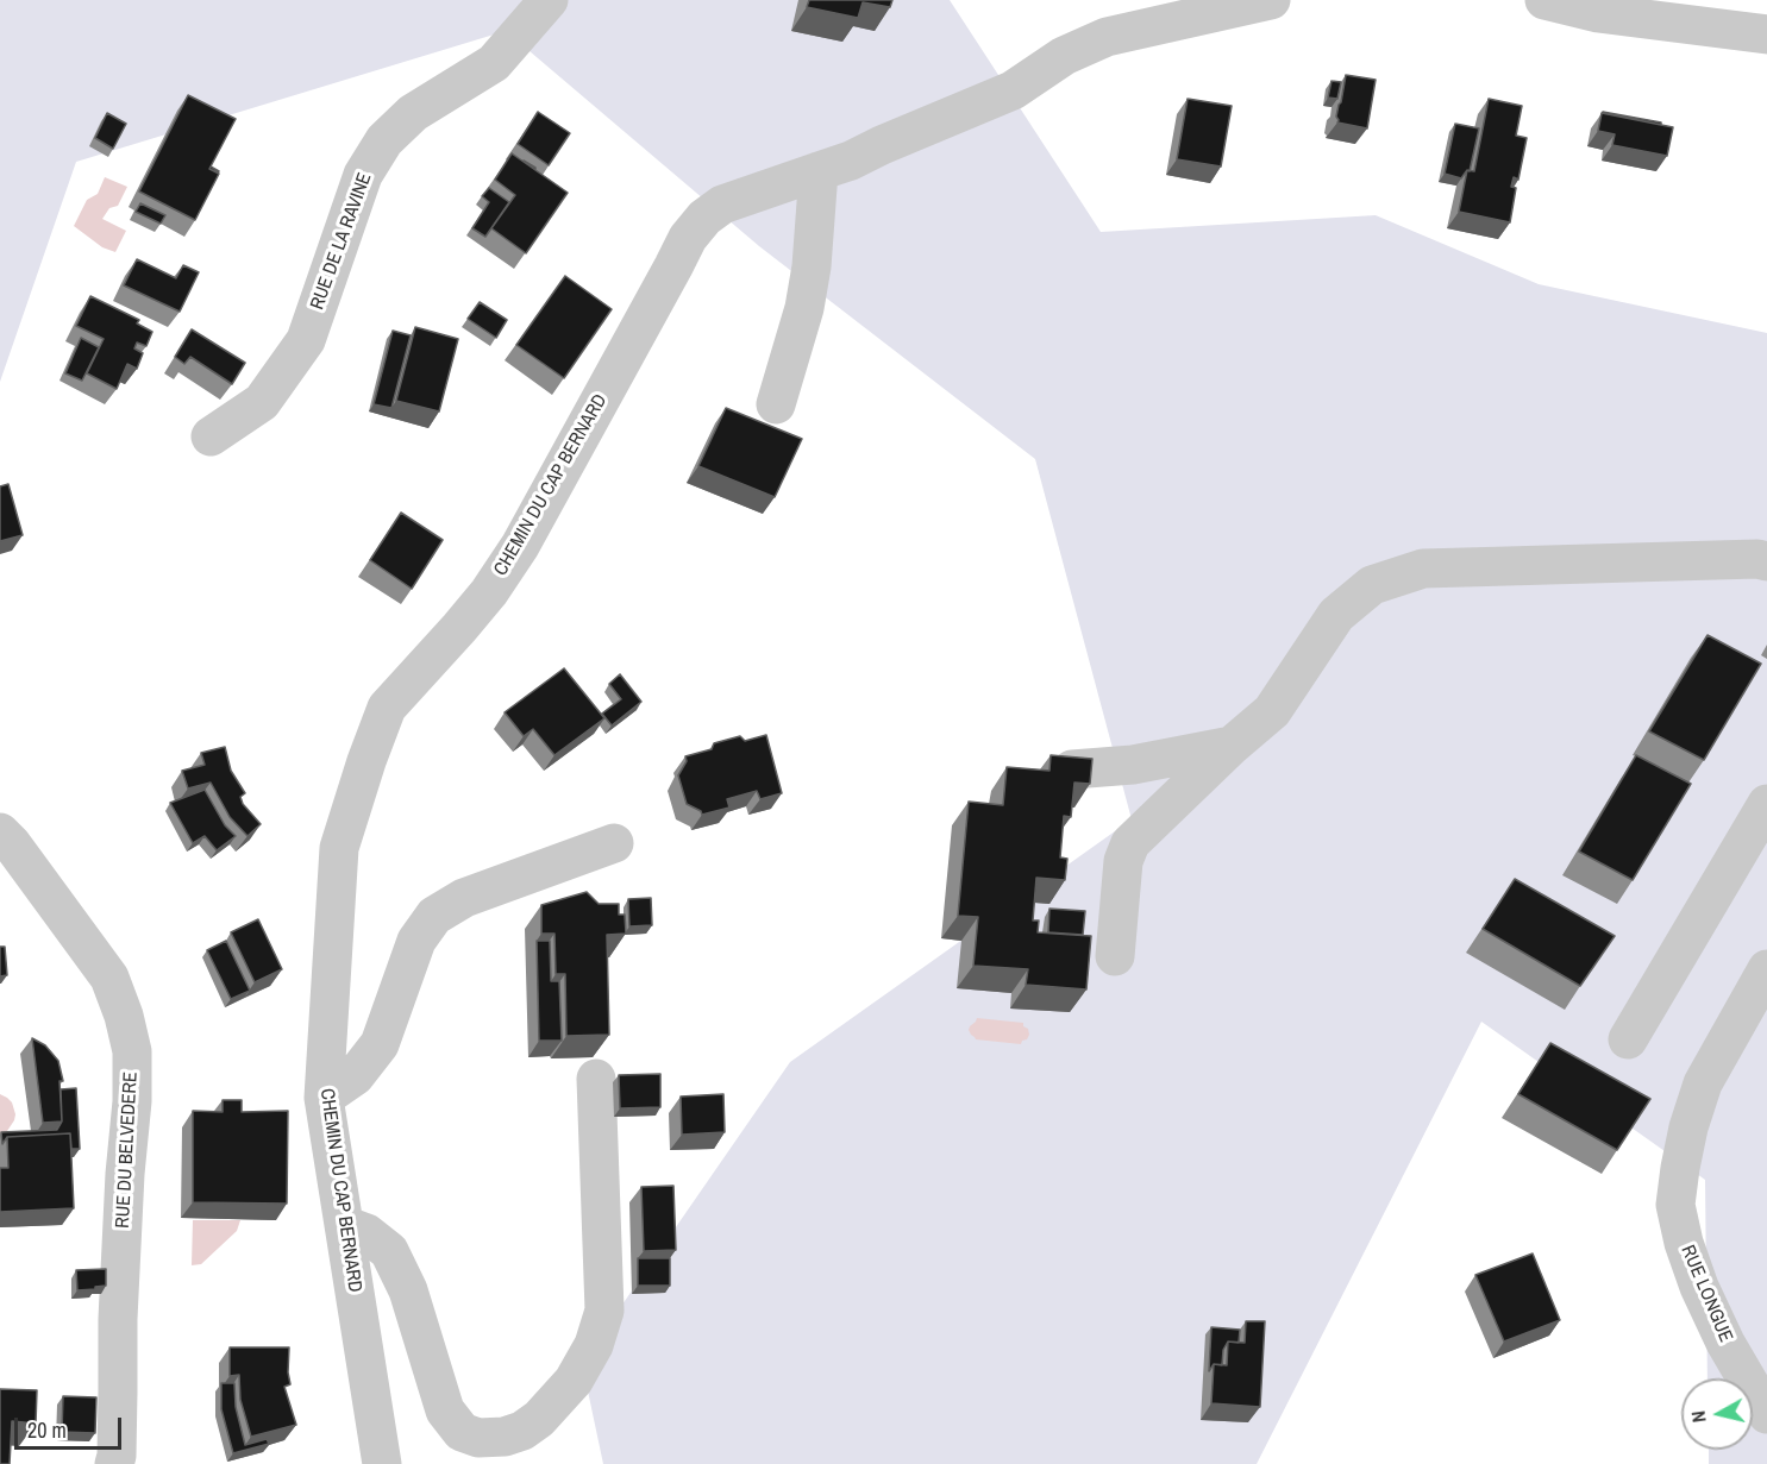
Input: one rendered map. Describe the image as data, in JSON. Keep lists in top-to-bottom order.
{
  "streets": {
    "street": [
      "RUE DE LA RAVINE",
      "CHEMIN DU CAP BERNARD",
      "RUE DU BELVEDERE",
      "RUE LONGUE"
    ]
  },
  "scale_bar": "20 m",
  "north": "left"
}
